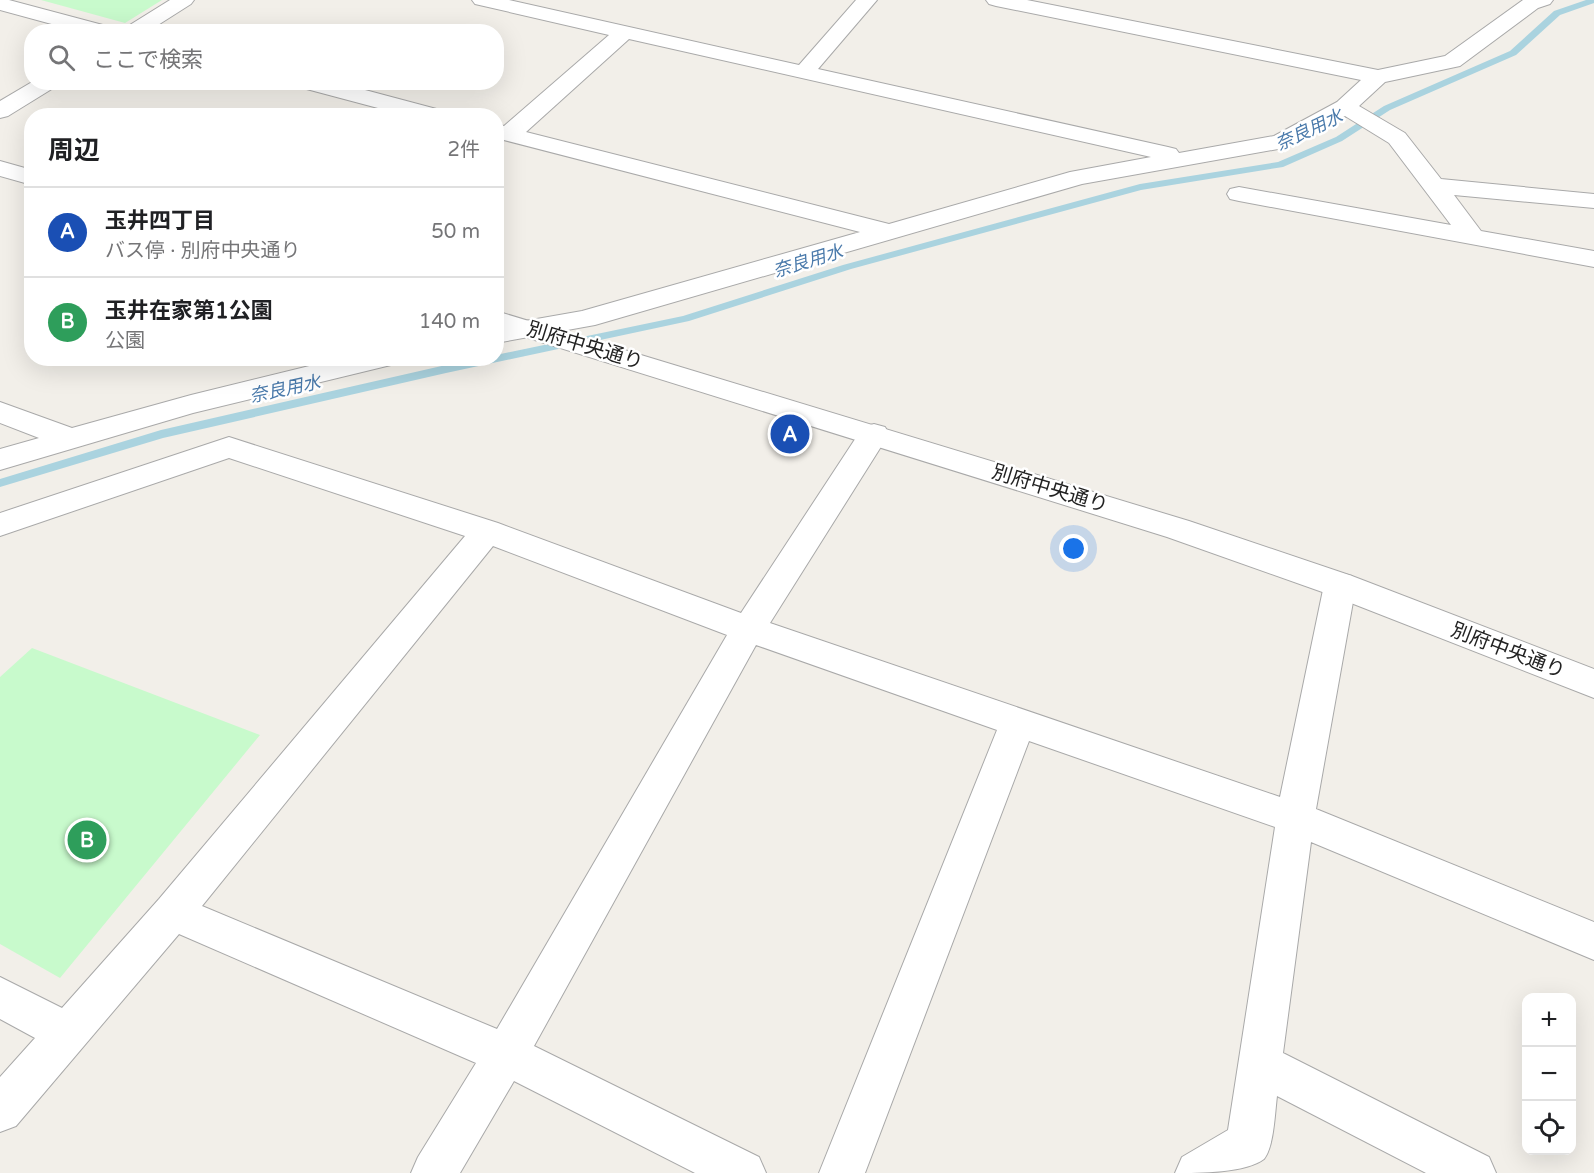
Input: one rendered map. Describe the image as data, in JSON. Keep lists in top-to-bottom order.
{
  "streets": {
    "street": ["別府中央通り"]
  },
  "water": ["奈良用水"],
  "page": {
    "search": "ここで検索",
    "heading": ["周辺", "2件"],
    "list": [
      {
        "mark": "A",
        "name": "玉井四丁目",
        "note": "バス停 · 別府中央通り",
        "value": "50 m"
      },
      {
        "mark": "B",
        "name": "玉井在家第1公園",
        "note": "公園",
        "value": "140 m"
      }
    ],
    "pins": ["A", "B"],
    "map_buttons": ["+", "−"]
  }
}
